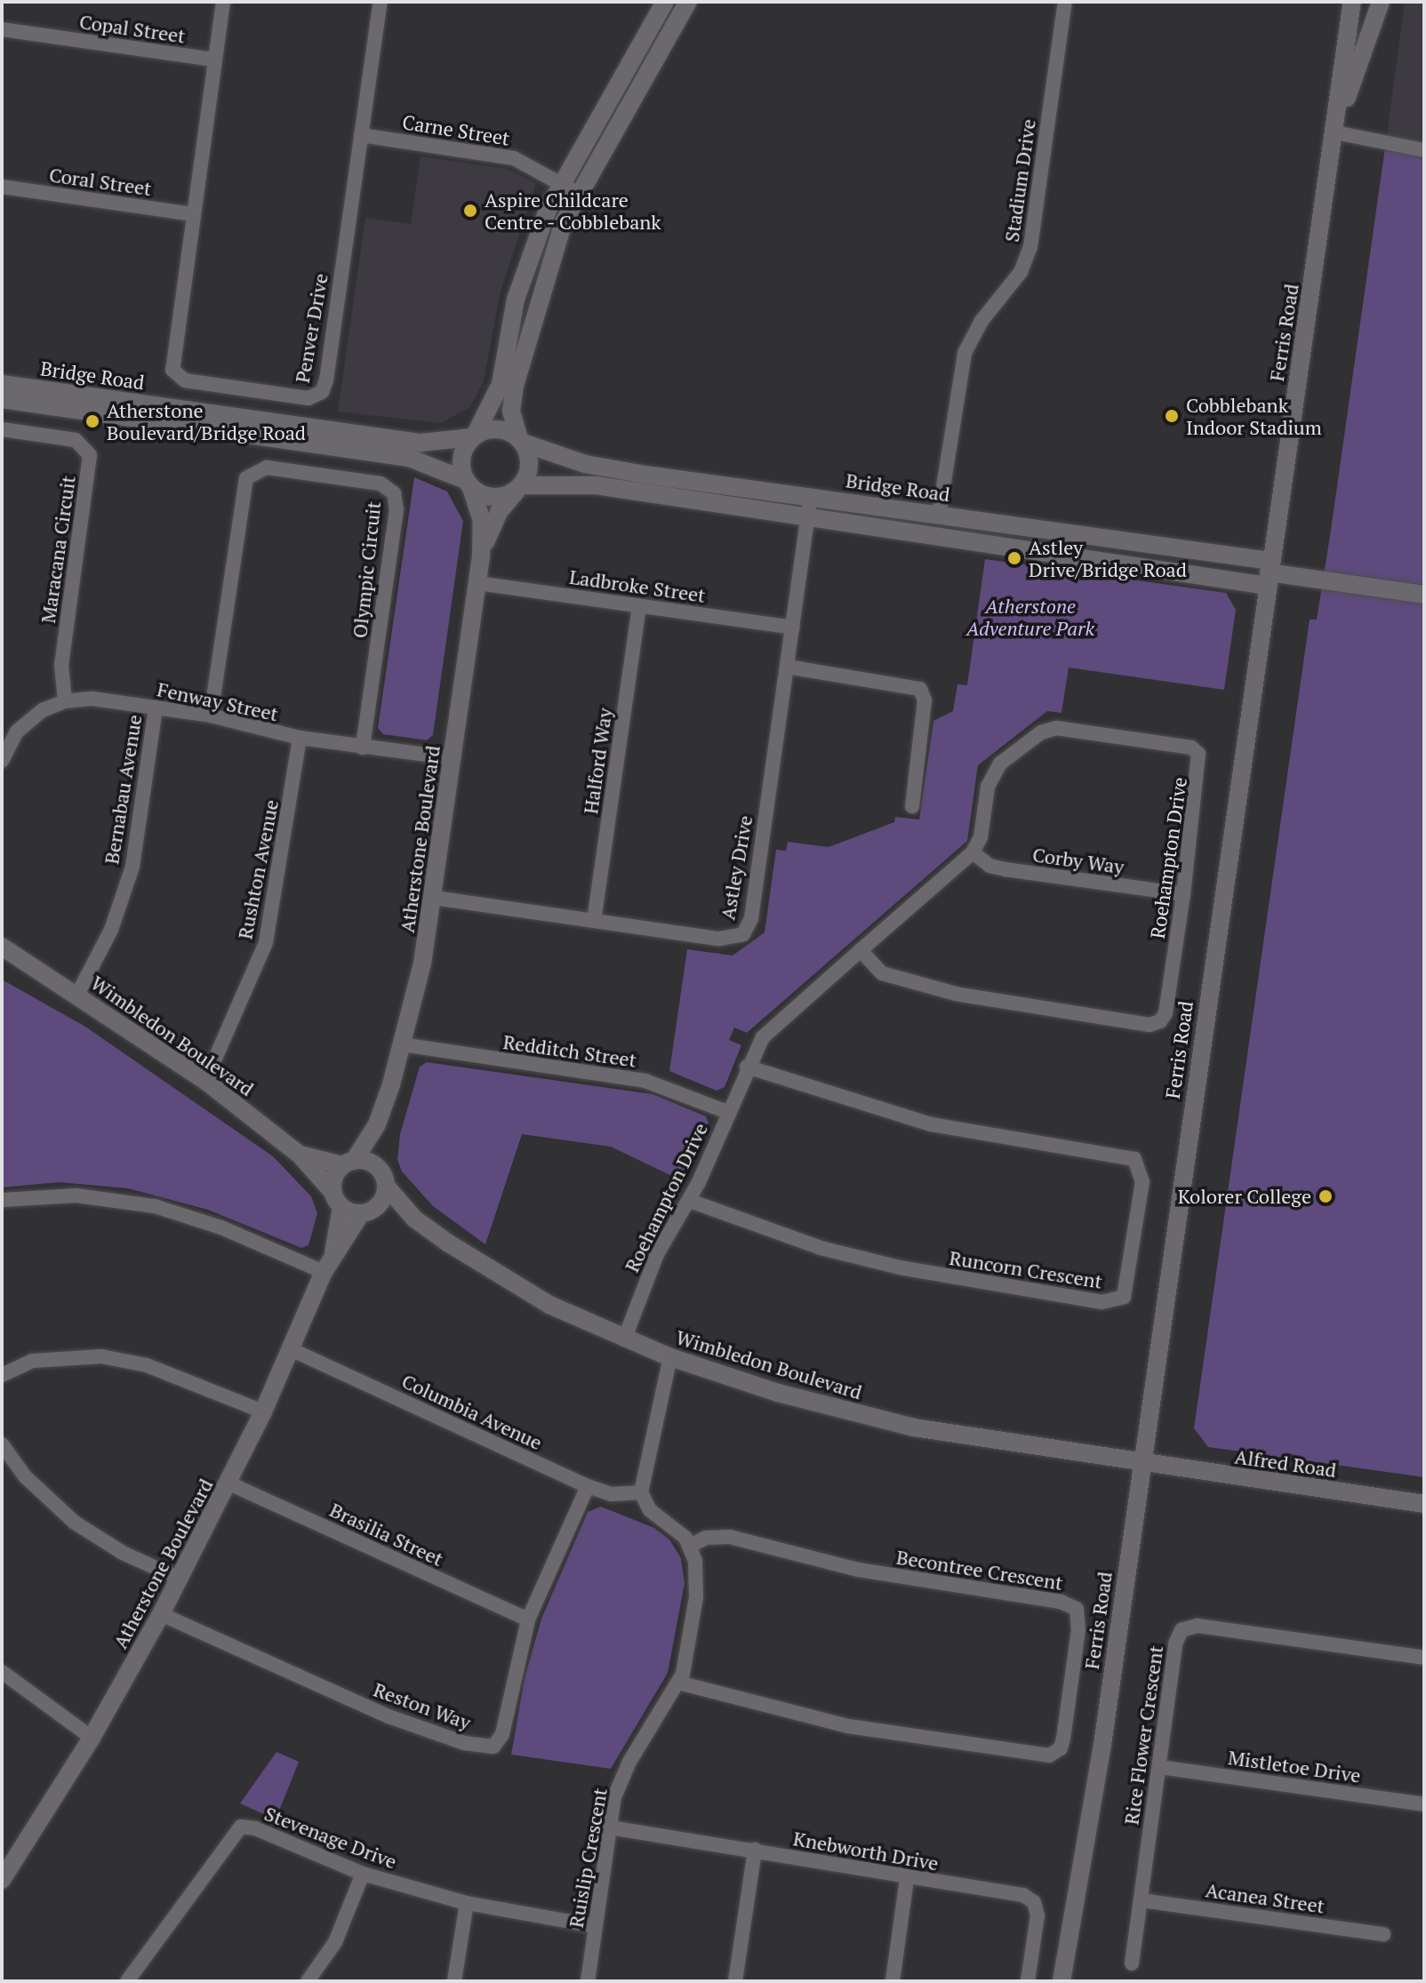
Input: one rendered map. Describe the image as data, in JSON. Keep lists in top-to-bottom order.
{
  "streets": {
    "street": [
      "Copal Street",
      "Carne Street",
      "Stadium Drive",
      "Coral Street",
      "Penver Drive",
      "Ferris Road",
      "Bridge Road",
      "Maracana Circuit",
      "Olympic Circuit",
      "Ladbroke Street",
      "Fenway Street",
      "Halford Way",
      "Bernabau Avenue",
      "Atherstone Boulevard",
      "Roehampton Drive",
      "Corby Way",
      "Astley Drive",
      "Rushton Avenue",
      "Wimbledon Boulevard",
      "Redditch Street",
      "Runcorn Crescent",
      "Columbia Avenue",
      "Alfred Road",
      "Brasilia Street",
      "Becontree Crescent",
      "Reston Way",
      "Rice Flower Crescent",
      "Mistletoe Drive",
      "Stevenage Drive",
      "Knebworth Drive",
      "Ruislip Crescent",
      "Acanea Street"
    ]
  },
  "crossings": [
    ["Copal Street", "Penver Drive"],
    ["Carne Street", "Penver Drive"],
    ["Stadium Drive", "Bridge Road"],
    ["Coral Street", "Penver Drive"],
    ["Ferris Road", "Bridge Road"],
    ["Ferris Road", "Wimbledon Boulevard"],
    ["Ferris Road", "Alfred Road"],
    ["Bridge Road", "Atherstone Boulevard"],
    ["Bridge Road", "Astley Drive"],
    ["Maracana Circuit", "Fenway Street"],
    ["Olympic Circuit", "Fenway Street"],
    ["Ladbroke Street", "Halford Way"],
    ["Ladbroke Street", "Atherstone Boulevard"],
    ["Ladbroke Street", "Astley Drive"],
    ["Fenway Street", "Bernabau Avenue"],
    ["Fenway Street", "Atherstone Boulevard"],
    ["Fenway Street", "Rushton Avenue"],
    ["Halford Way", "Astley Drive"],
    ["Bernabau Avenue", "Wimbledon Boulevard"],
    ["Atherstone Boulevard", "Astley Drive"],
    ["Atherstone Boulevard", "Wimbledon Boulevard"],
    ["Atherstone Boulevard", "Redditch Street"],
    ["Atherstone Boulevard", "Columbia Avenue"],
    ["Atherstone Boulevard", "Brasilia Street"],
    ["Atherstone Boulevard", "Reston Way"],
    ["Roehampton Drive", "Corby Way"],
    ["Roehampton Drive", "Wimbledon Boulevard"],
    ["Roehampton Drive", "Redditch Street"],
    ["Roehampton Drive", "Runcorn Crescent"],
    ["Rushton Avenue", "Wimbledon Boulevard"],
    ["Wimbledon Boulevard", "Alfred Road"],
    ["Columbia Avenue", "Reston Way"],
    ["Brasilia Street", "Reston Way"],
    ["Becontree Crescent", "Ruislip Crescent"],
    ["Rice Flower Crescent", "Mistletoe Drive"],
    ["Rice Flower Crescent", "Acanea Street"],
    ["Stevenage Drive", "Ruislip Crescent"],
    ["Knebworth Drive", "Ruislip Crescent"]
  ],
  "parks": ["Atherstone Adventure Park"],
  "places": [
    "Aspire Childcare Centre - Cobblebank",
    "Cobblebank Indoor Stadium",
    "Atherstone Boulevard/Bridge Road",
    "Astley Drive/Bridge Road",
    "Kolorer College"
  ]
}
